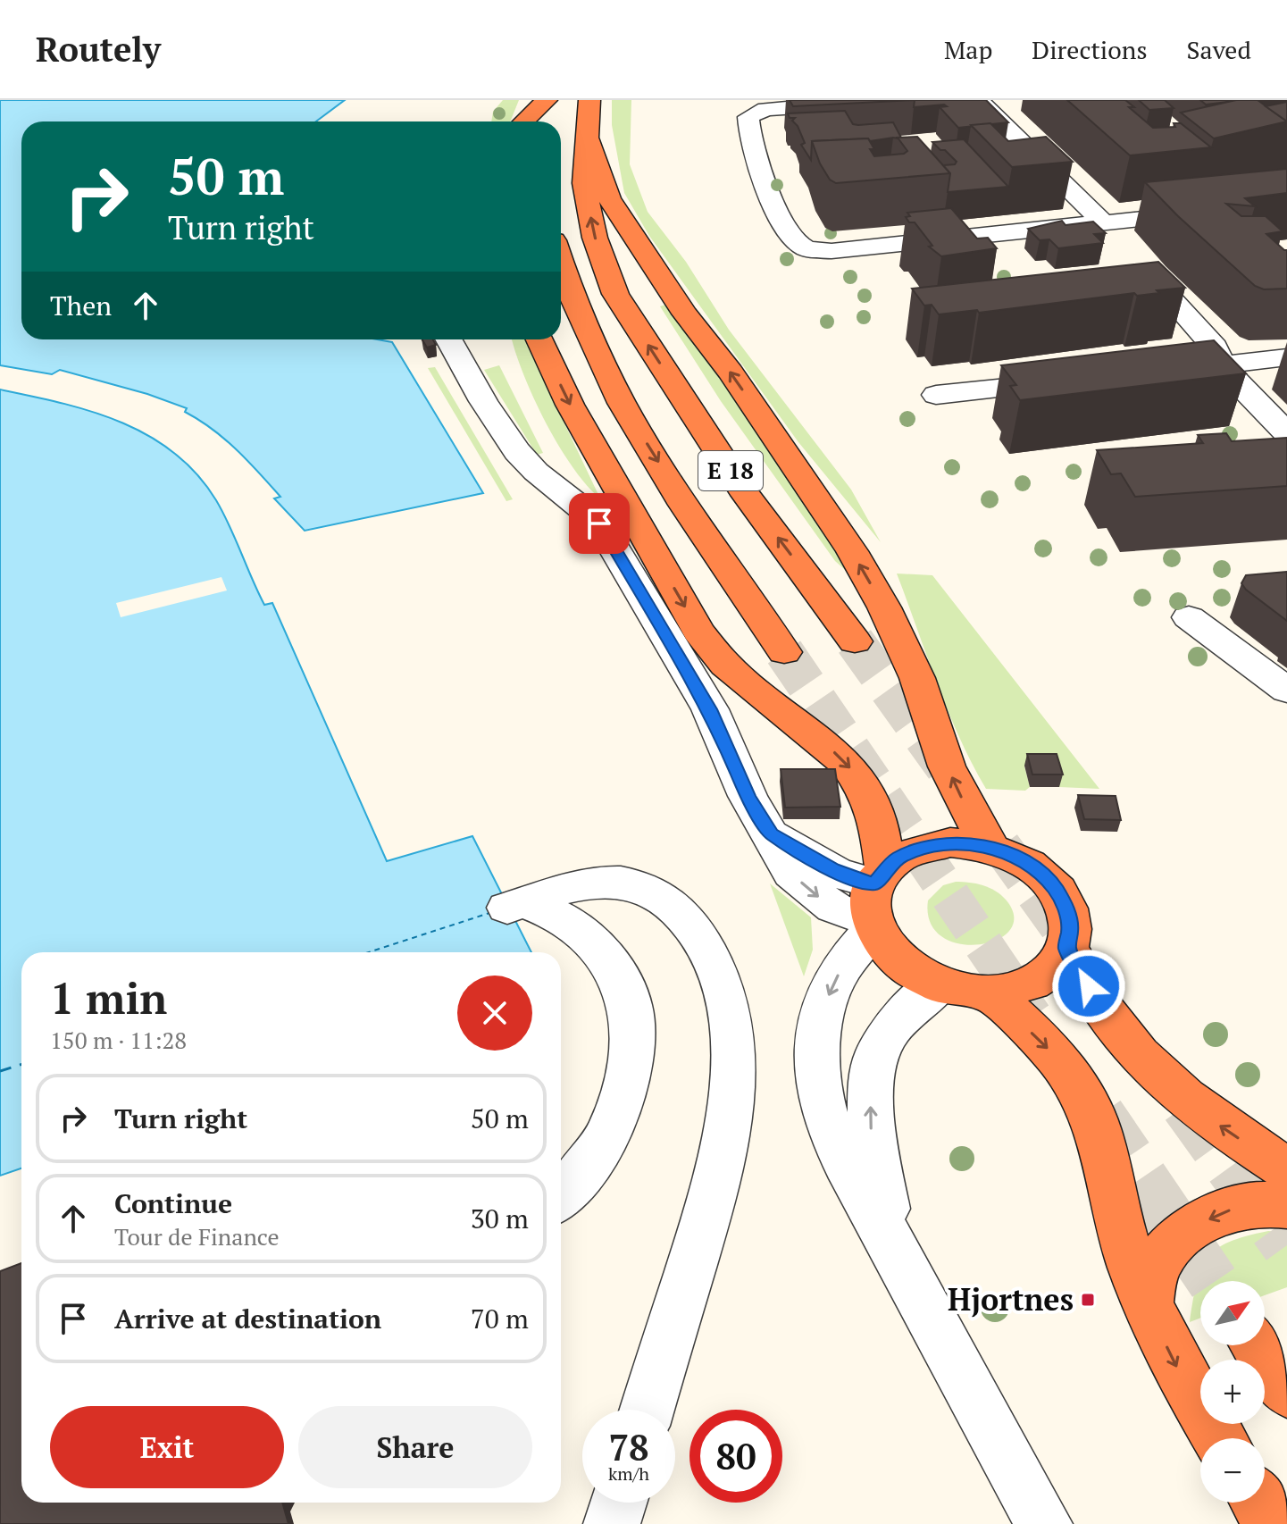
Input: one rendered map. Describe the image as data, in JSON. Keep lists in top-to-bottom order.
{
  "streets": {
    "highway": ["E 18"]
  },
  "places": {
    "transit": ["Hjortnes"]
  },
  "north": "top right",
  "page": {
    "header": "Routely",
    "nav": ["Map", "Directions", "Saved"],
    "turn": ["50 m", "Turn right"],
    "then": "Then",
    "heading": ["1 min", "150 m · 11:28"],
    "list": [
      {
        "name": "Turn right",
        "value": "50 m"
      },
      {
        "name": "Continue",
        "note": "Tour de Finance",
        "value": "30 m"
      },
      {
        "name": "Arrive at destination",
        "value": "70 m"
      }
    ],
    "map_buttons": ["+", "−"],
    "buttons": ["Exit", "Share"],
    "speed": "78 km/h",
    "limit": "80"
  }
}
